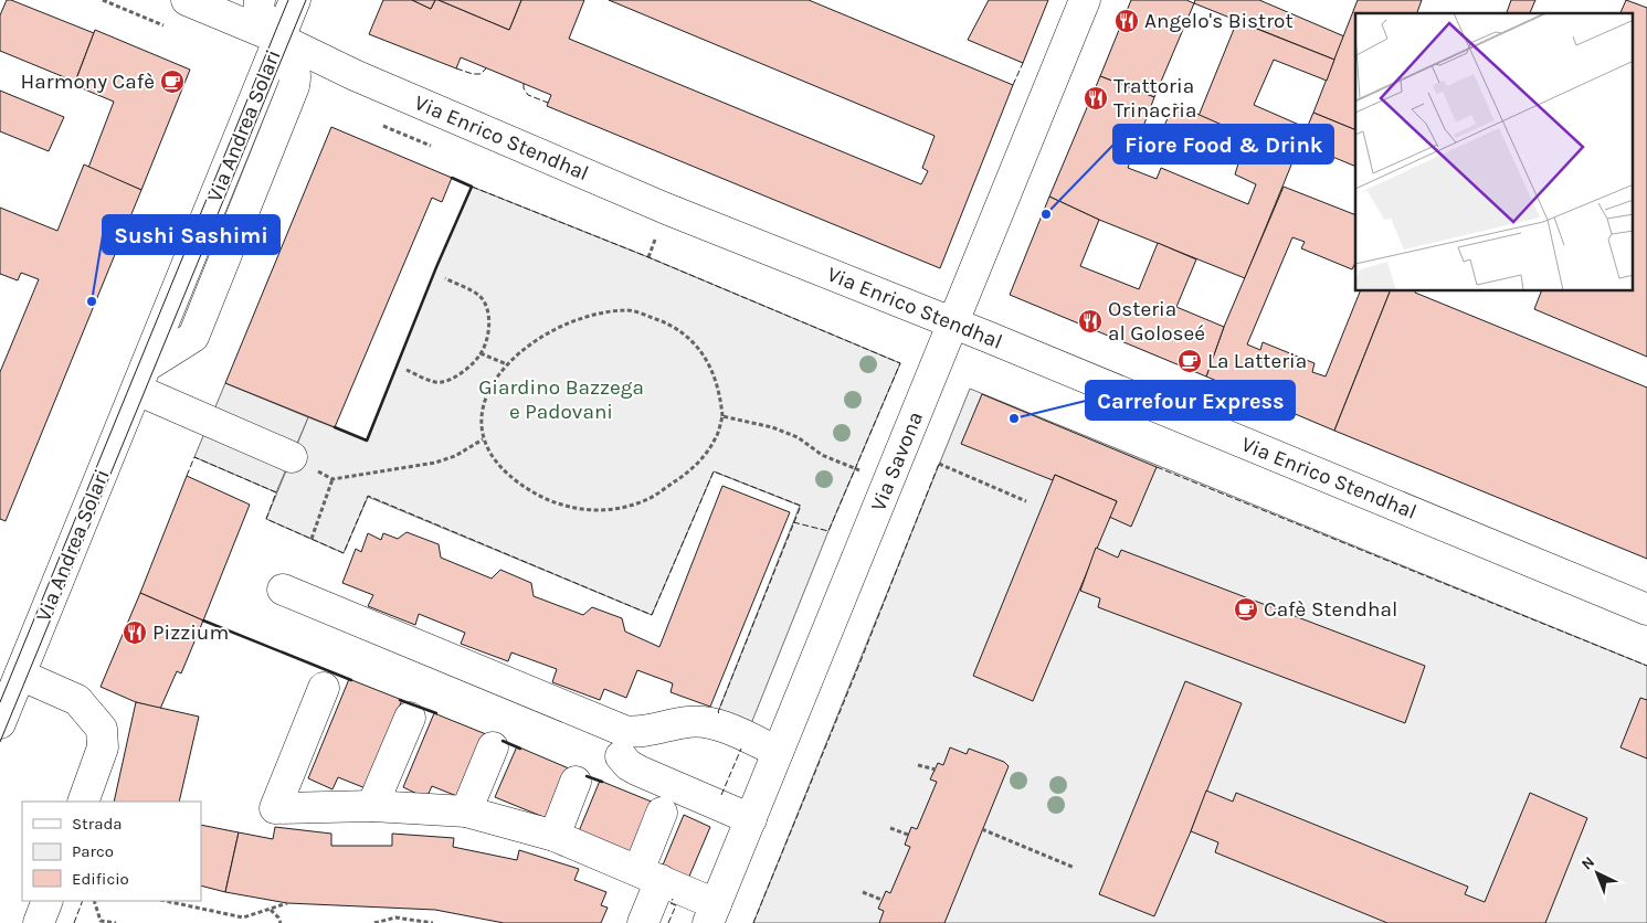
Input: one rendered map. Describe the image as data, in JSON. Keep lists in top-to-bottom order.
{
  "streets": {
    "street": ["Via Andrea Solari", "Via Enrico Stendhal", "Via Savona"]
  },
  "crossings": [
    ["Via Andrea Solari", "Via Enrico Stendhal"],
    ["Via Enrico Stendhal", "Via Savona"]
  ],
  "parks": ["Giardino Bazzega e Padovani"],
  "places": {
    "restaurant": [
      "Angelo's Bistrot",
      "Trattoria Trinacria",
      "Osteria al Goloseé",
      "Pizzium"
    ],
    "cafe": ["Harmony Cafè", "La Latteria", "Cafè Stendhal"],
    "other": ["Fiore Food & Drink", "Sushi Sashimi", "Carrefour Express"]
  },
  "legend": ["Strada", "Parco", "Edificio"],
  "north": "top left"
}
